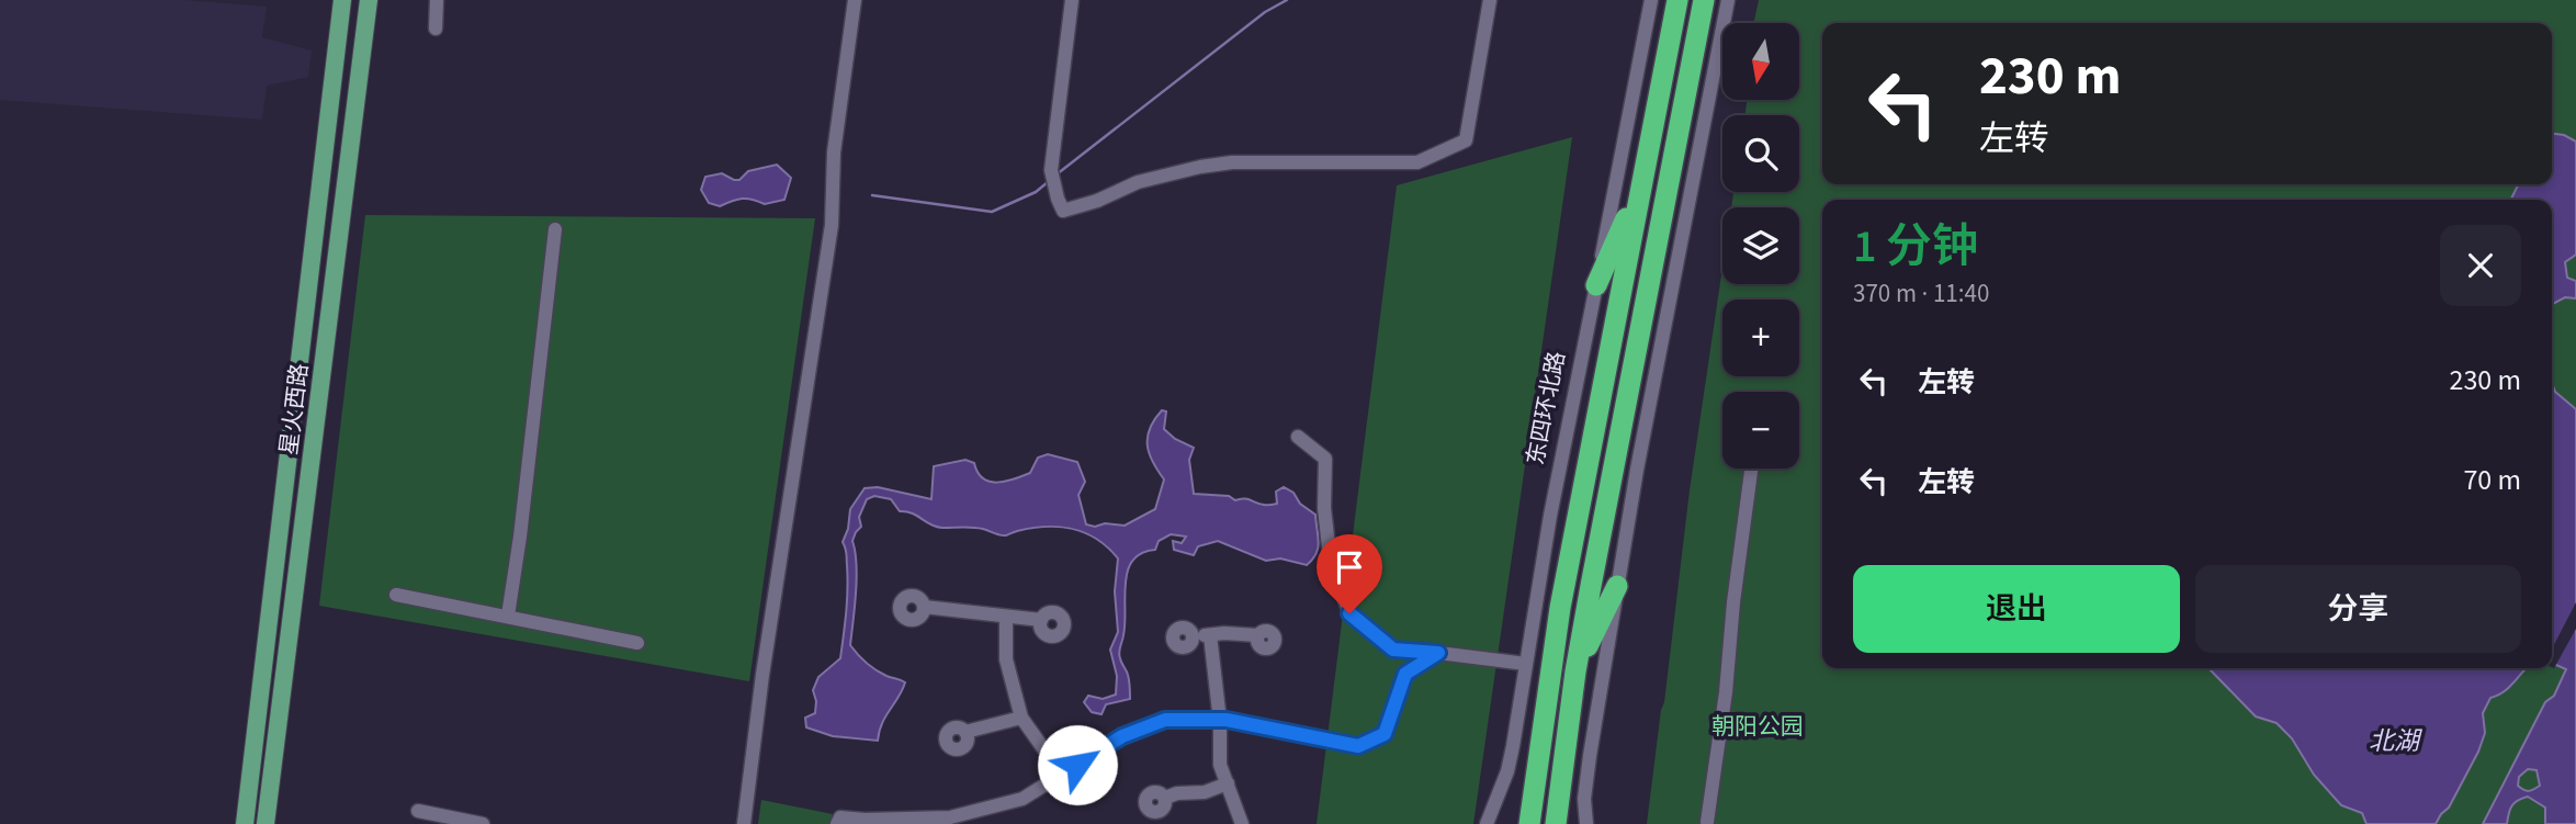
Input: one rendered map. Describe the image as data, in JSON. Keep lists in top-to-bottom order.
{
  "streets": {
    "main road": ["星火西路"],
    "street": ["东四环北路"]
  },
  "water": ["北湖"],
  "parks": ["朝阳公园"],
  "north": "bottom",
  "page": {
    "map_buttons": ["+", "−"],
    "turn": ["230 m", "左转"],
    "heading": ["1 分钟", "370 m · 11:40"],
    "list": [
      {
        "name": "左转",
        "value": "230 m"
      },
      {
        "name": "左转",
        "value": "70 m"
      }
    ],
    "buttons": ["退出", "分享"]
  }
}
